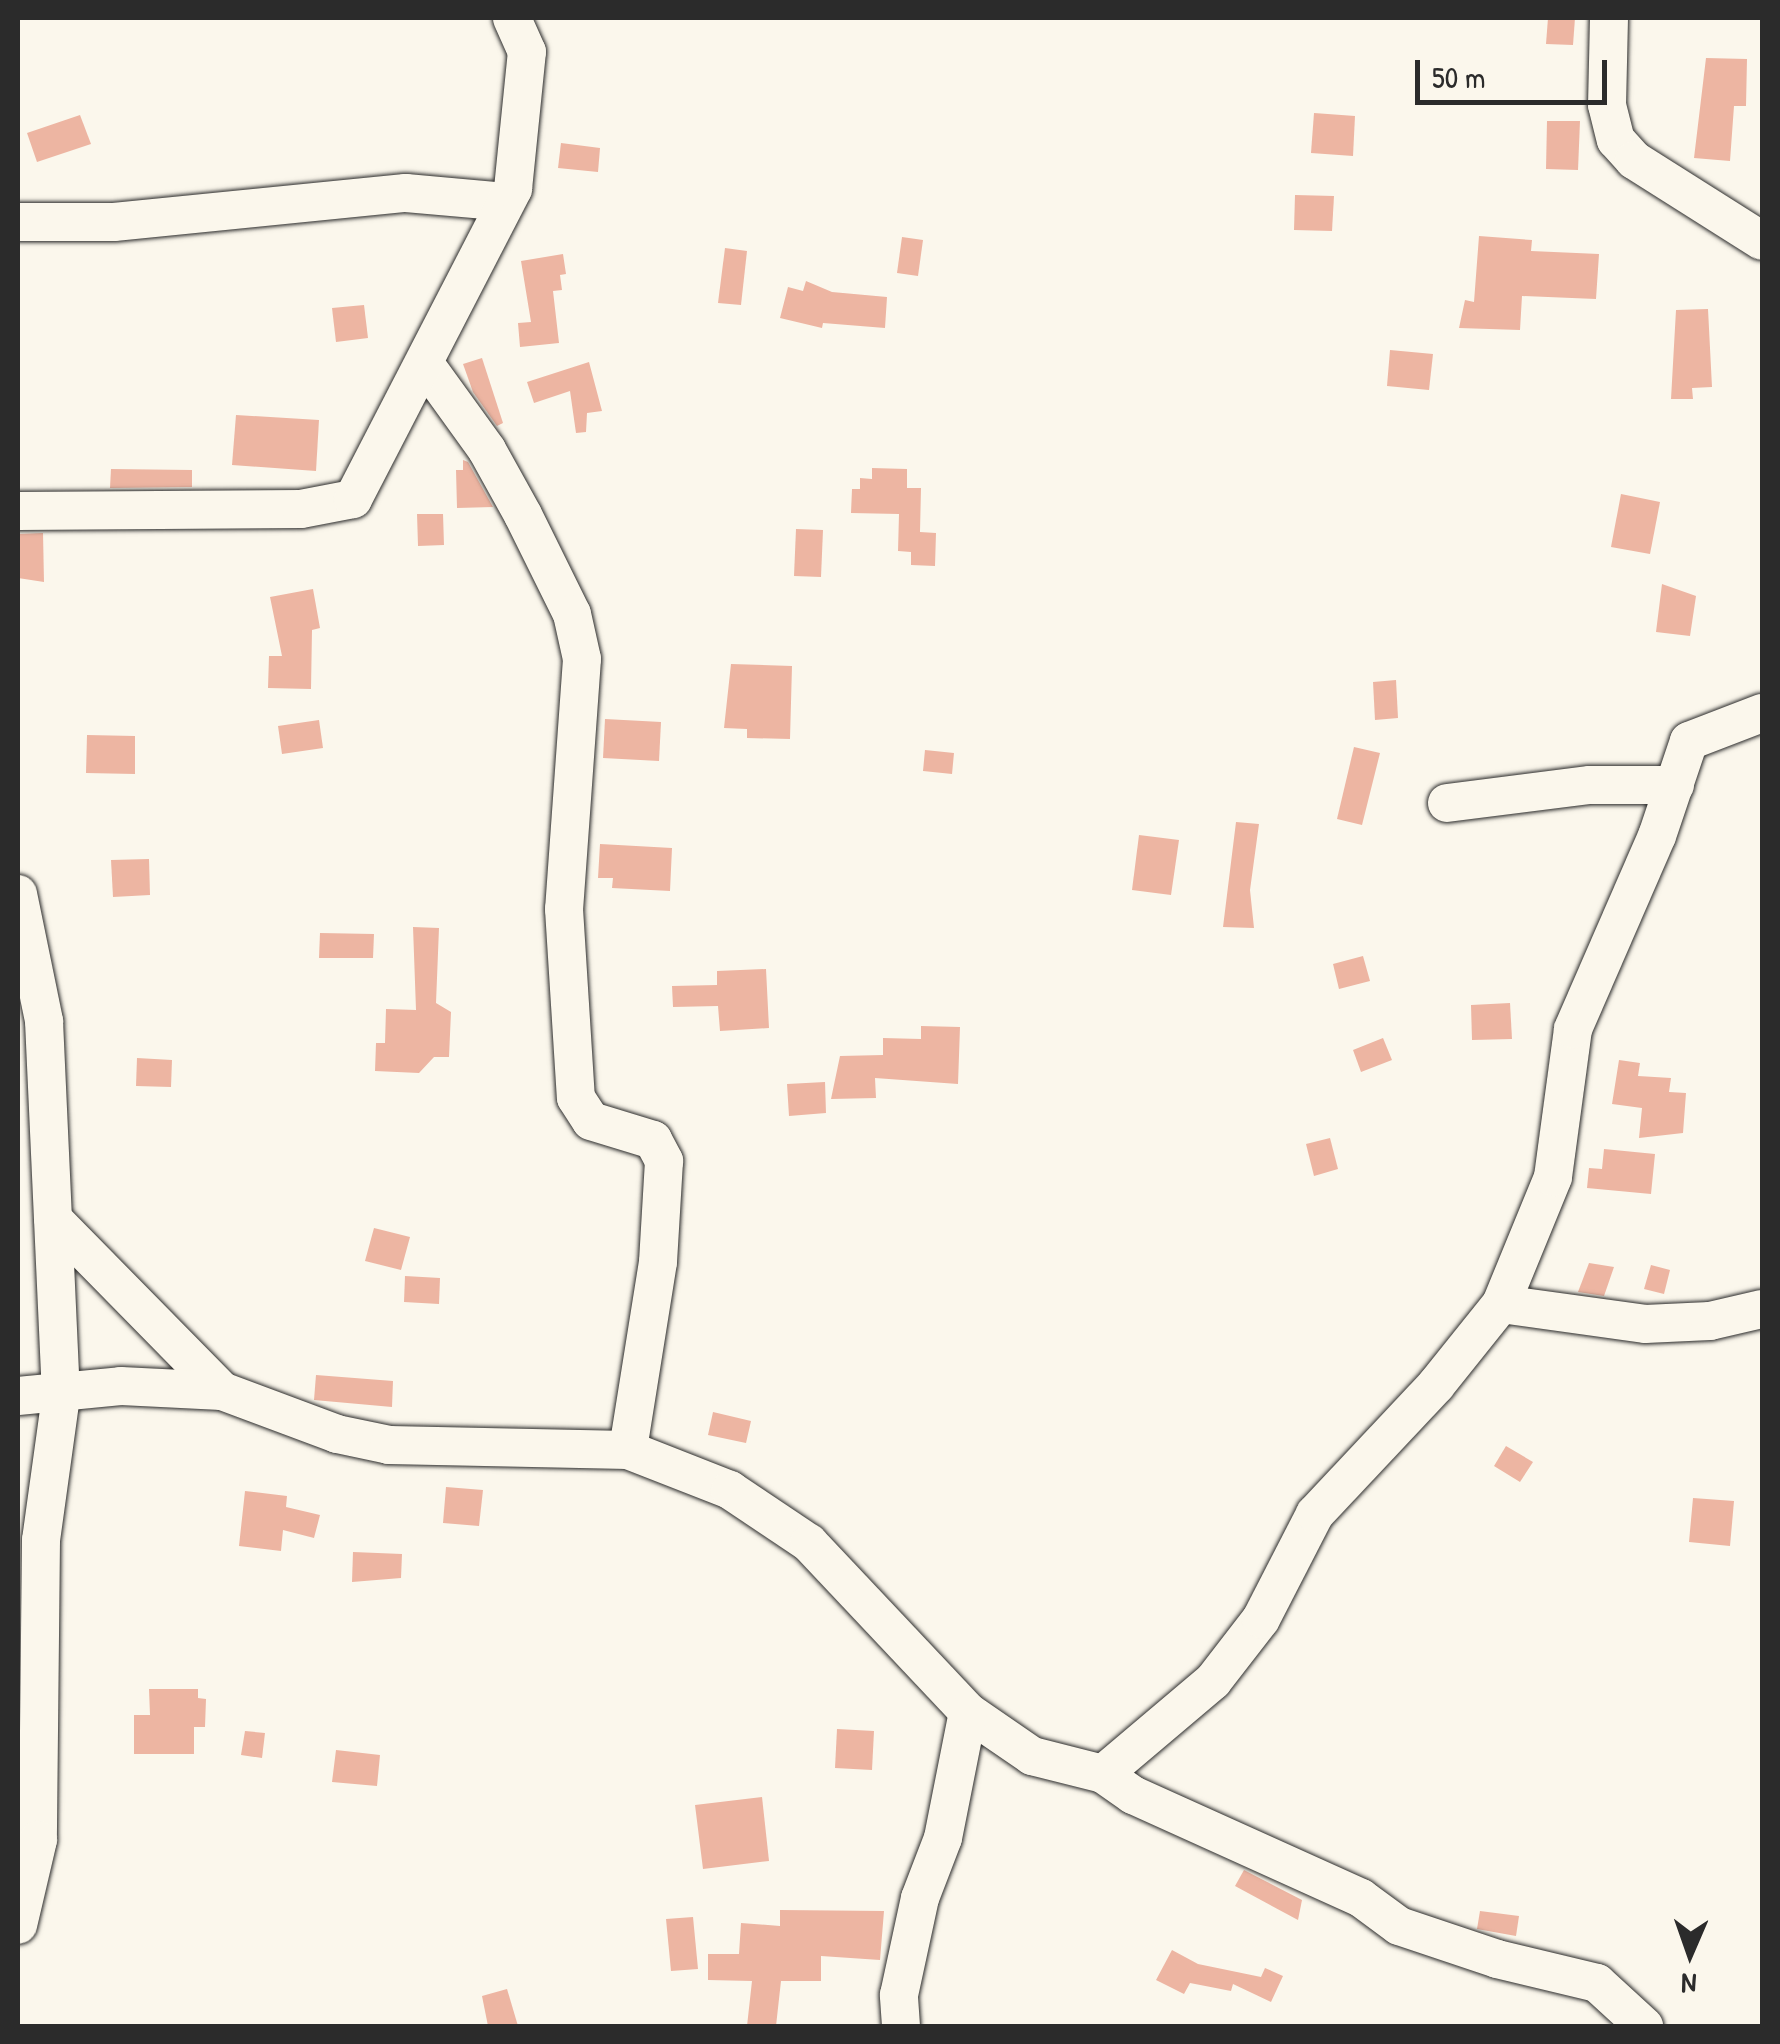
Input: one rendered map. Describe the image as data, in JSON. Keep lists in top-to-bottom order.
{
  "scale_bar": "50 m",
  "north": "bottom"
}
